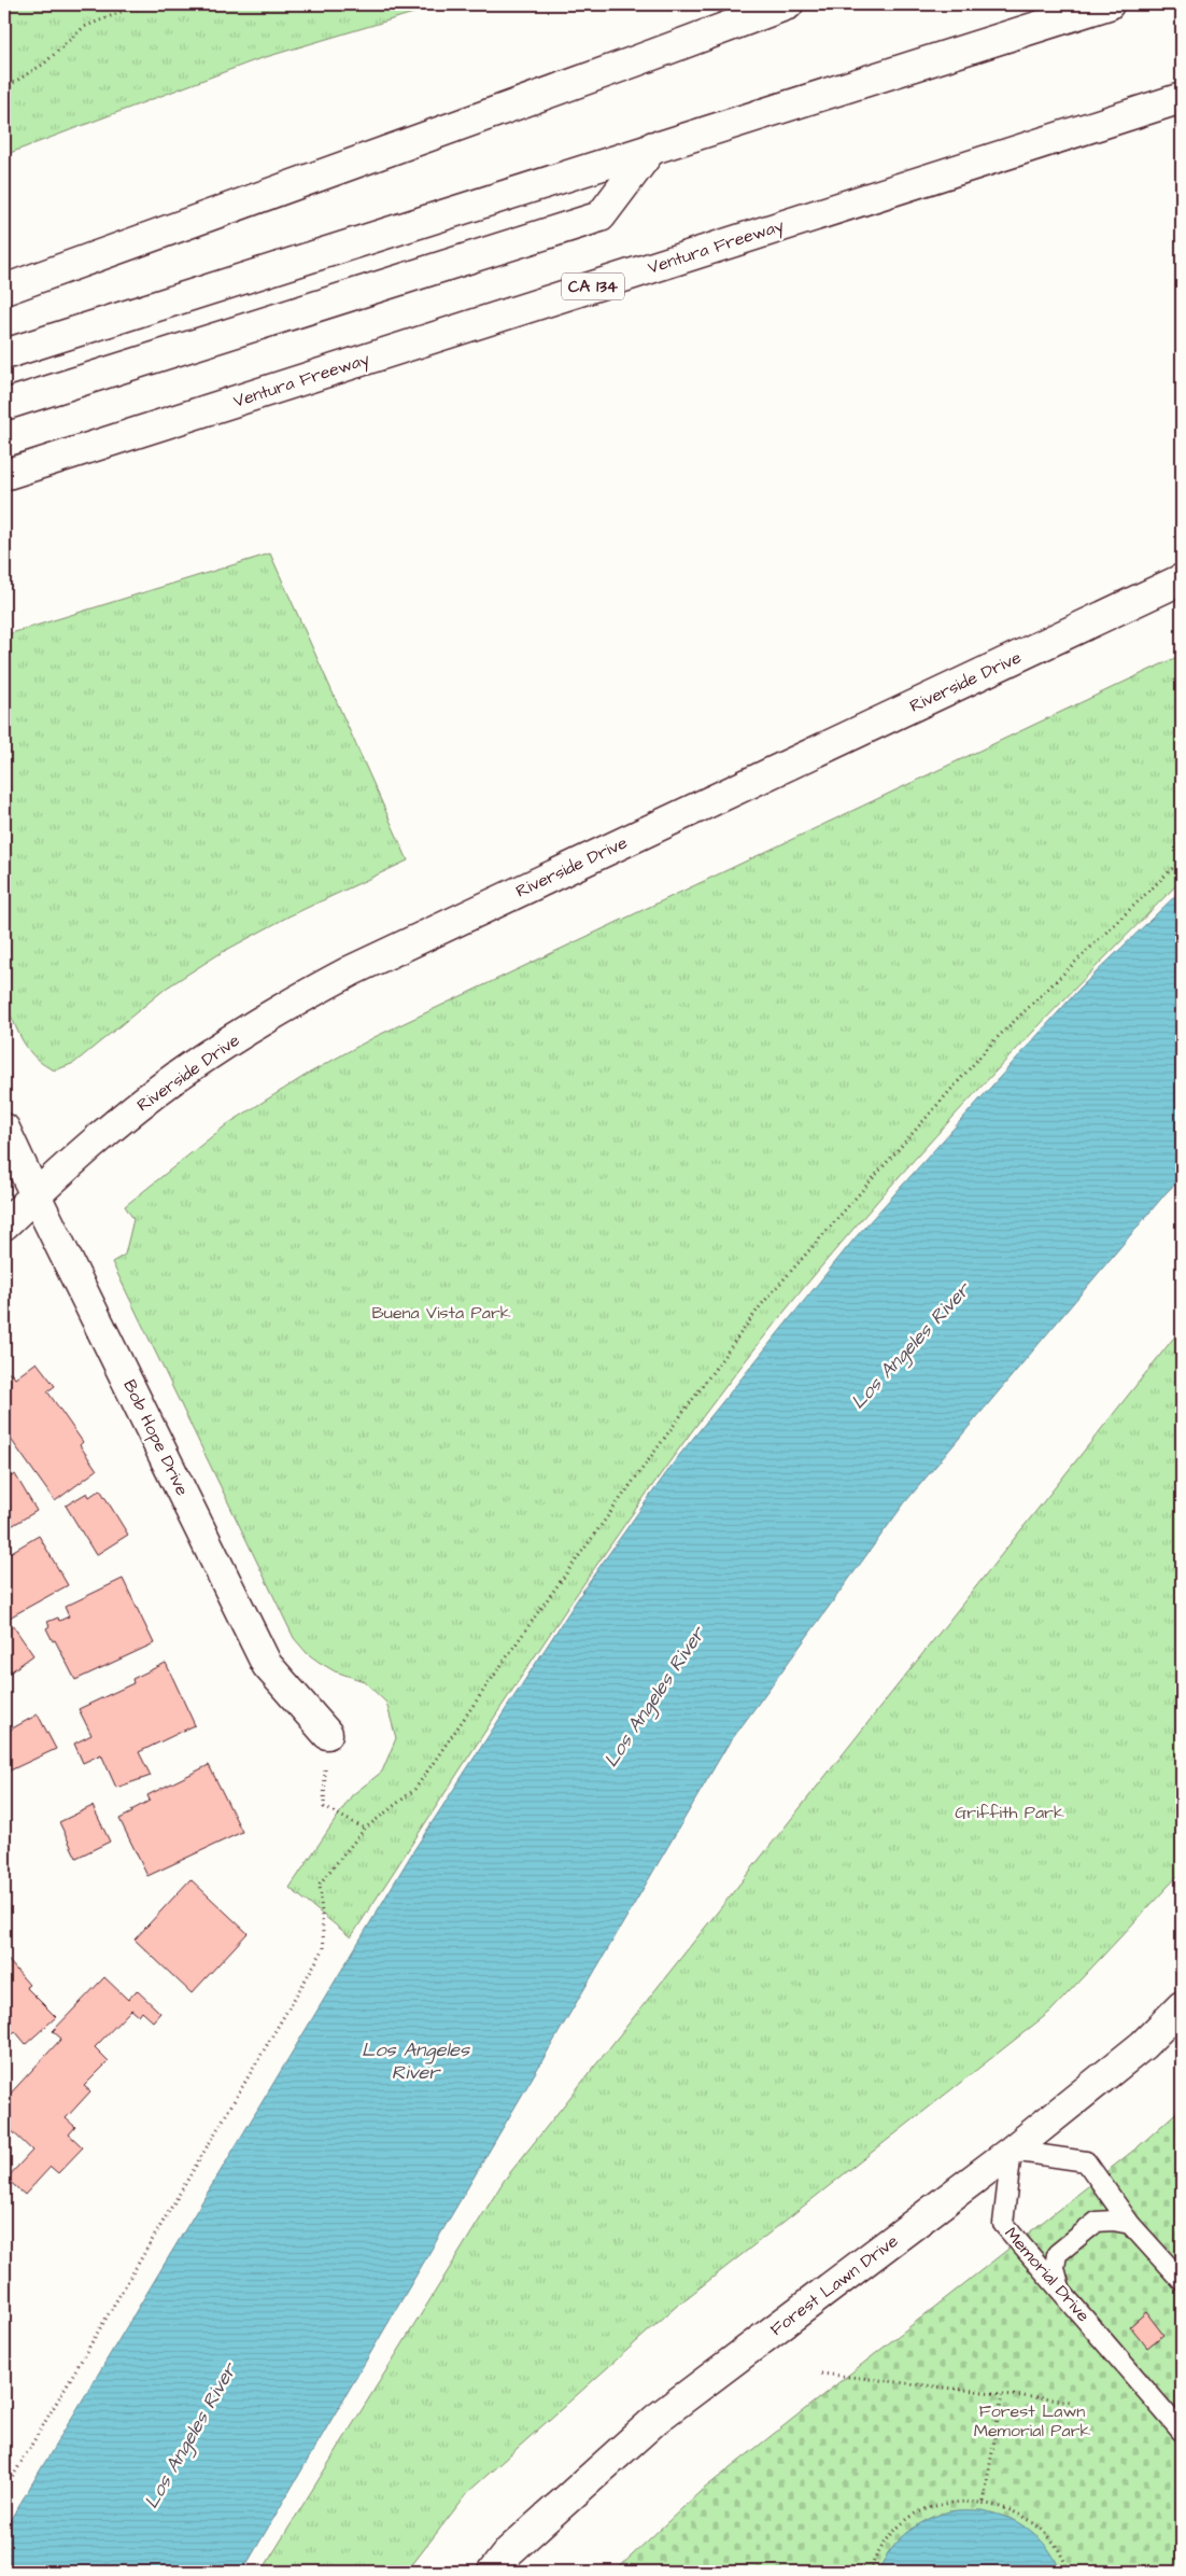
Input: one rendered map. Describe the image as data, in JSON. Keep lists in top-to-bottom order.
{
  "streets": {
    "main road": [
      "Ventura Freeway",
      "CA 134",
      "Riverside Drive",
      "Bob Hope Drive",
      "Forest Lawn Drive"
    ],
    "lane": ["Memorial Drive"]
  },
  "crossings": [
    ["Riverside Drive", "Bob Hope Drive"],
    ["Memorial Drive", "Forest Lawn Drive"]
  ],
  "water": ["Los Angeles River"],
  "parks": ["Buena Vista Park", "Griffith Park", "Forest Lawn Memorial Park"]
}
